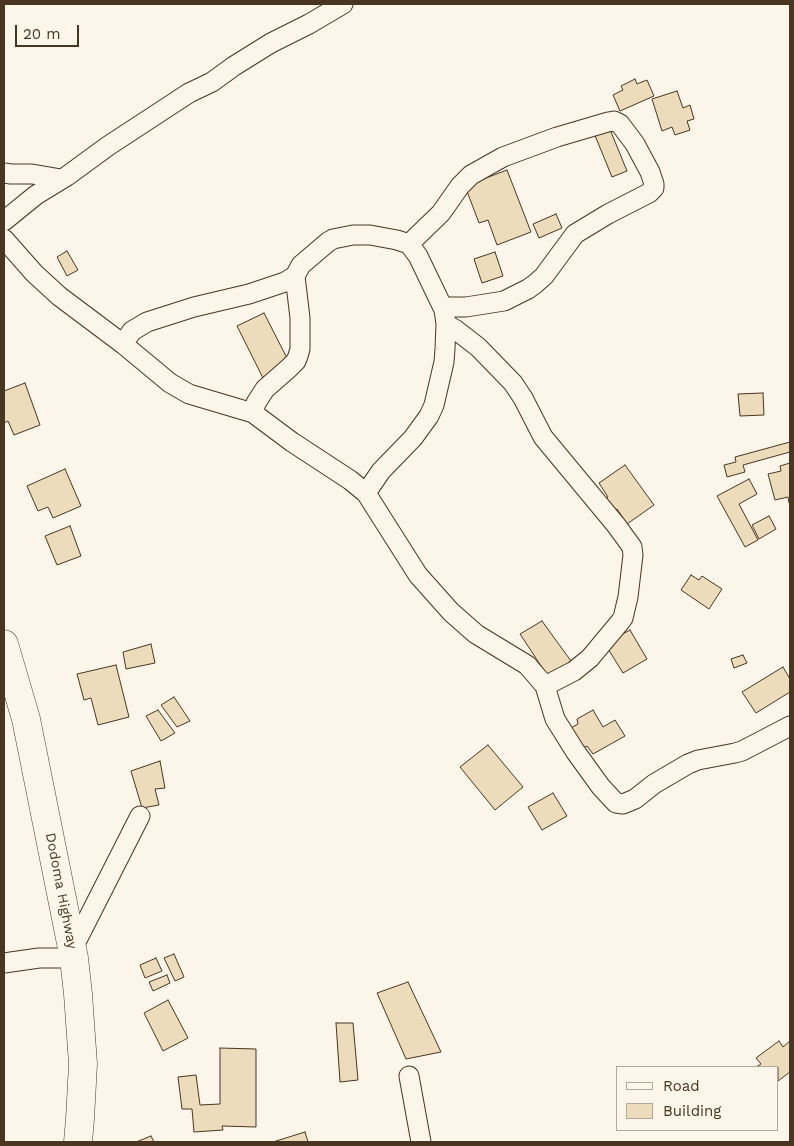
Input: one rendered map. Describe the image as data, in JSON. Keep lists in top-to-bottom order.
{
  "streets": {
    "highway": ["Dodoma Highway"]
  },
  "legend": ["Road", "Building"],
  "scale_bar": "20 m"
}
